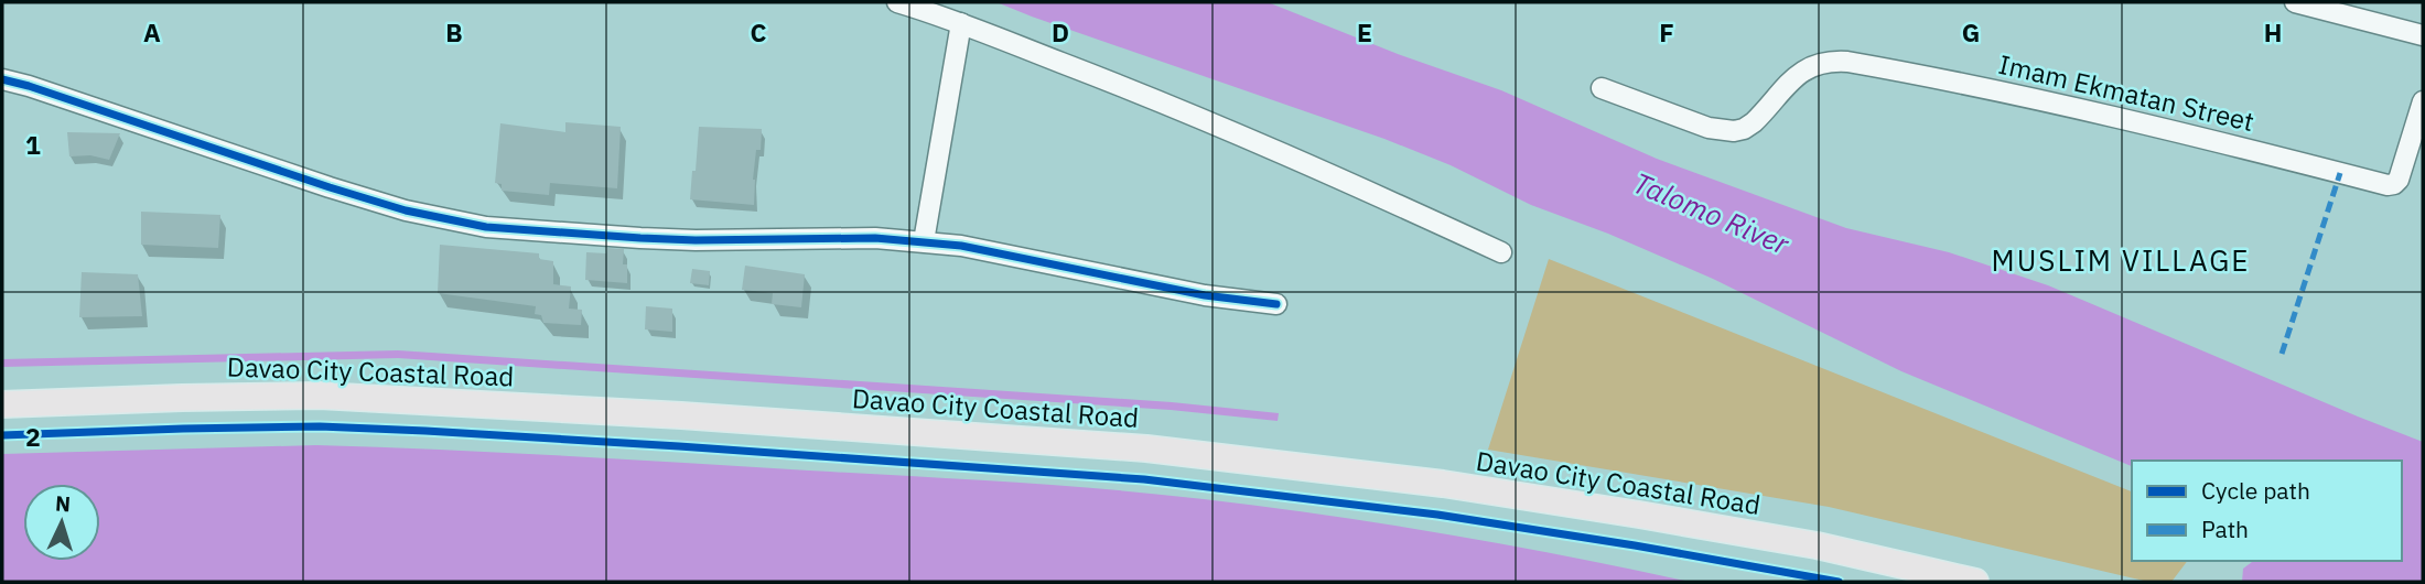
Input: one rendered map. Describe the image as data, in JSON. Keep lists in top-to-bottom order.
{
  "streets": {
    "main road": ["Davao City Coastal Road"],
    "street": ["Imam Ekmatan Street"]
  },
  "districts": ["MUSLIM VILLAGE"],
  "water": ["Talomo River"],
  "legend": ["Cycle path", "Path"],
  "north": "top",
  "grid": {
    "columns": [
      "A",
      "B",
      "C",
      "D",
      "E",
      "F",
      "G",
      "H"
    ],
    "rows": ["1", "2"]
  }
}
